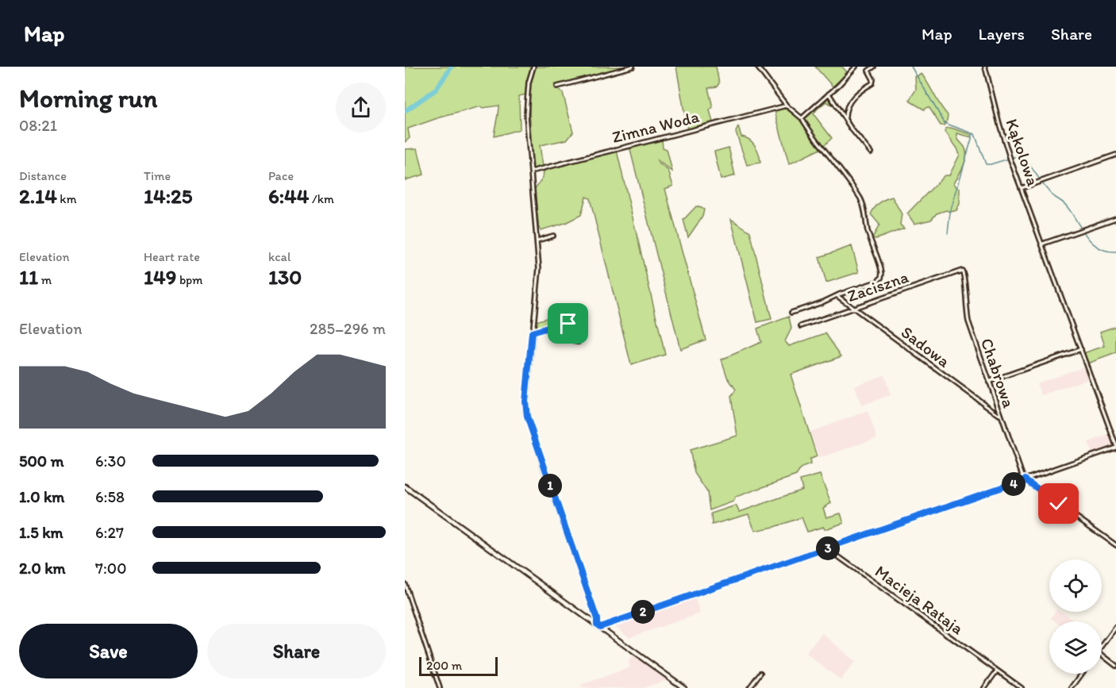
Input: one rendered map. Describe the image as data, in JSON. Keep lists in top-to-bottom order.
{
  "streets": {
    "street": [
      "Zimna Woda",
      "Kąkolowa",
      "Zaciszna",
      "Sadowa",
      "Chabrowa",
      "Macieja Rataja"
    ]
  },
  "crossings": [
    ["Zaciszna", "Sadowa"],
    ["Zaciszna", "Chabrowa"],
    ["Sadowa", "Chabrowa"]
  ],
  "scale_bar": "200 m",
  "page": {
    "header": "Map",
    "nav": ["Map", "Layers", "Share"],
    "heading": ["Morning run", "08:21"],
    "stats": [
      ["Distance", "2.14 km"],
      ["Time", "14:25"],
      ["Pace", "6:44 /km"],
      ["Elevation", "11 m"],
      ["Heart rate", "149 bpm"],
      ["kcal", "130"]
    ],
    "chart": ["Elevation", "285–296 m"],
    "list": [
      {
        "name": "500 m",
        "note": "6:30"
      },
      {
        "name": "1.0 km",
        "note": "6:58"
      },
      {
        "name": "1.5 km",
        "note": "6:27"
      },
      {
        "name": "2.0 km",
        "note": "7:00"
      }
    ],
    "pins": [
      "4",
      "1",
      "3",
      "2"
    ],
    "buttons": ["Save", "Share"],
    "scale": "200 m"
  }
}
